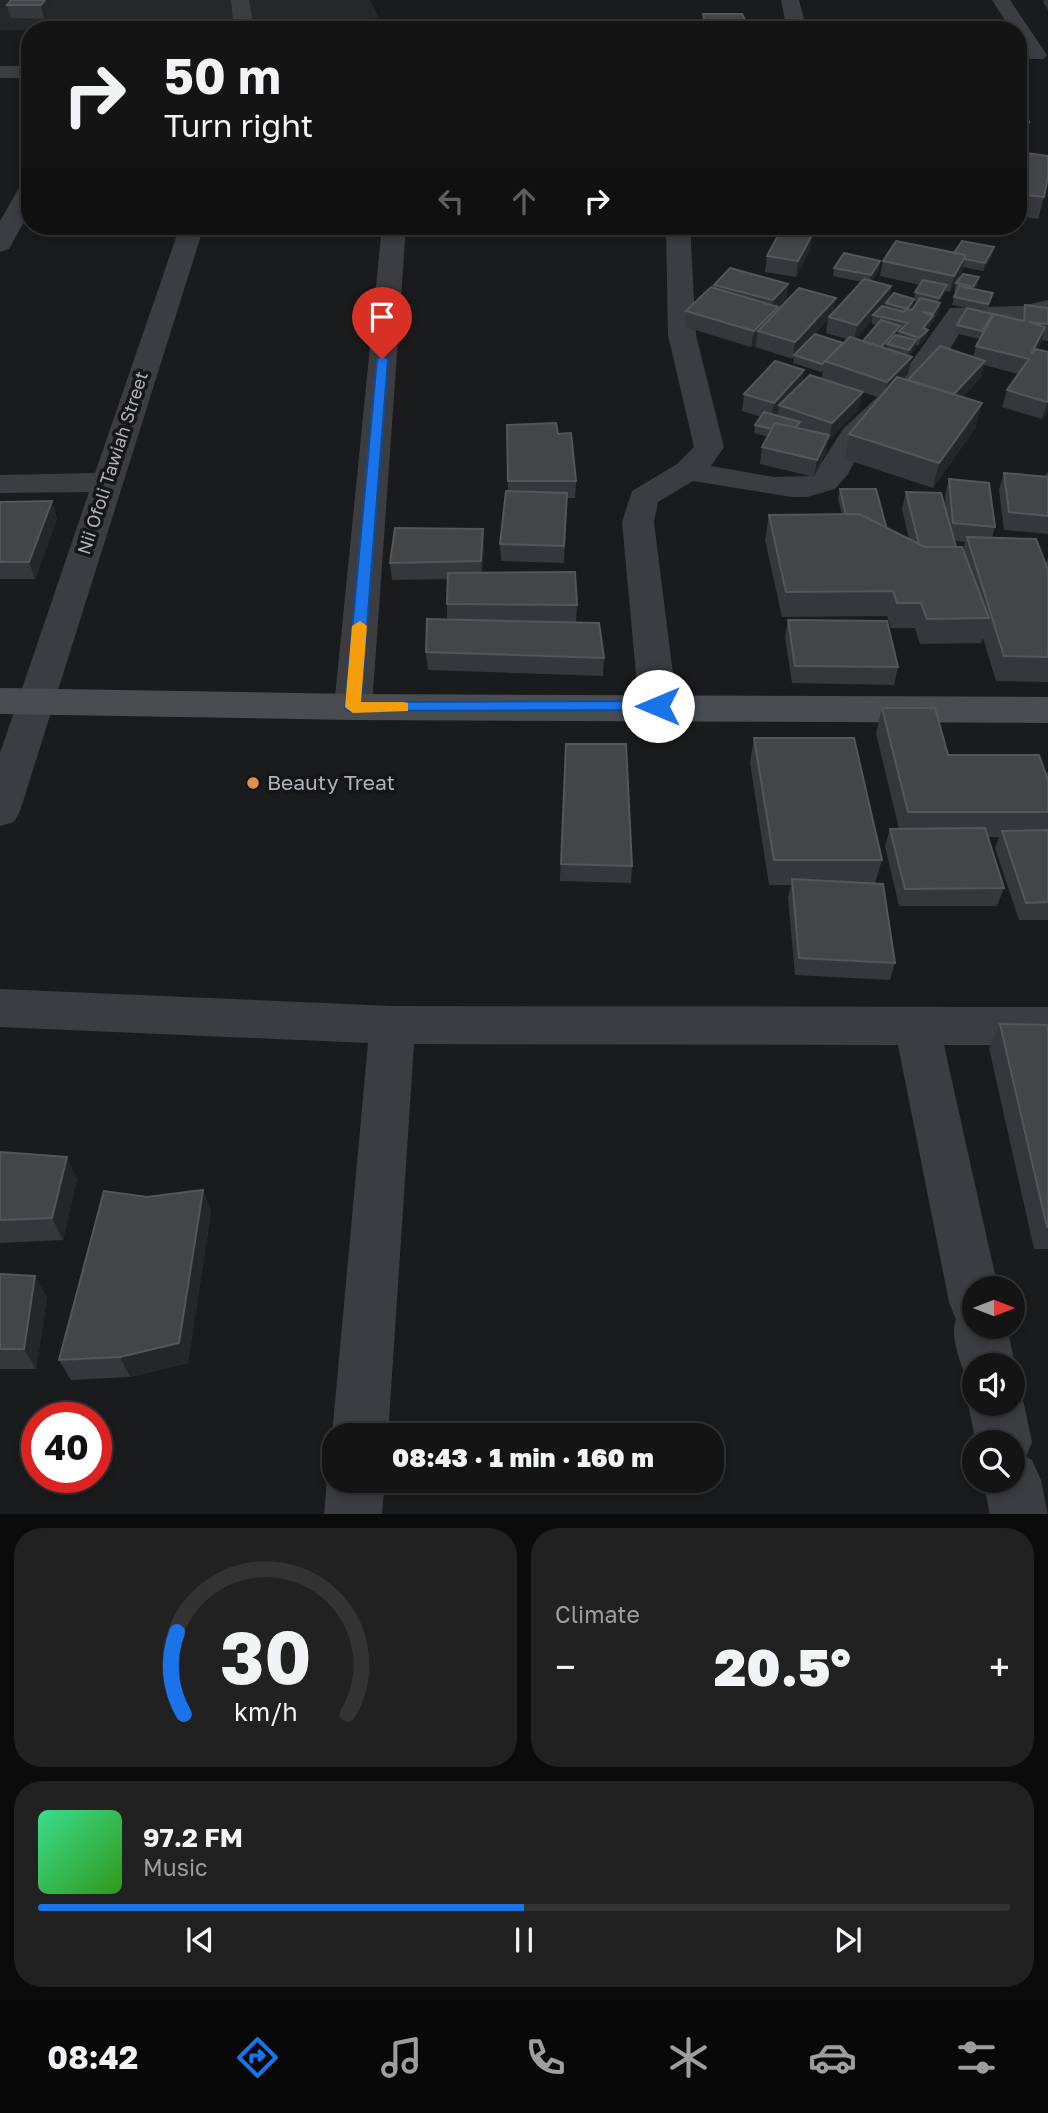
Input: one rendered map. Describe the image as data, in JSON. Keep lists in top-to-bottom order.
{
  "streets": {
    "street": ["Nii Ofoli Tawiah Street"]
  },
  "places": ["Beauty Treat"],
  "north": "right",
  "page": {
    "turn": ["50 m", "Turn right"],
    "limit": "40",
    "trip": "08:43 · 1 min · 160 m",
    "tile": "Climate",
    "heat": ["−", "20.5°", "+"],
    "song": ["97.2 FM", "Music"],
    "tabs": "08:42",
    "gauge": ["30", "km/h"]
  }
}
